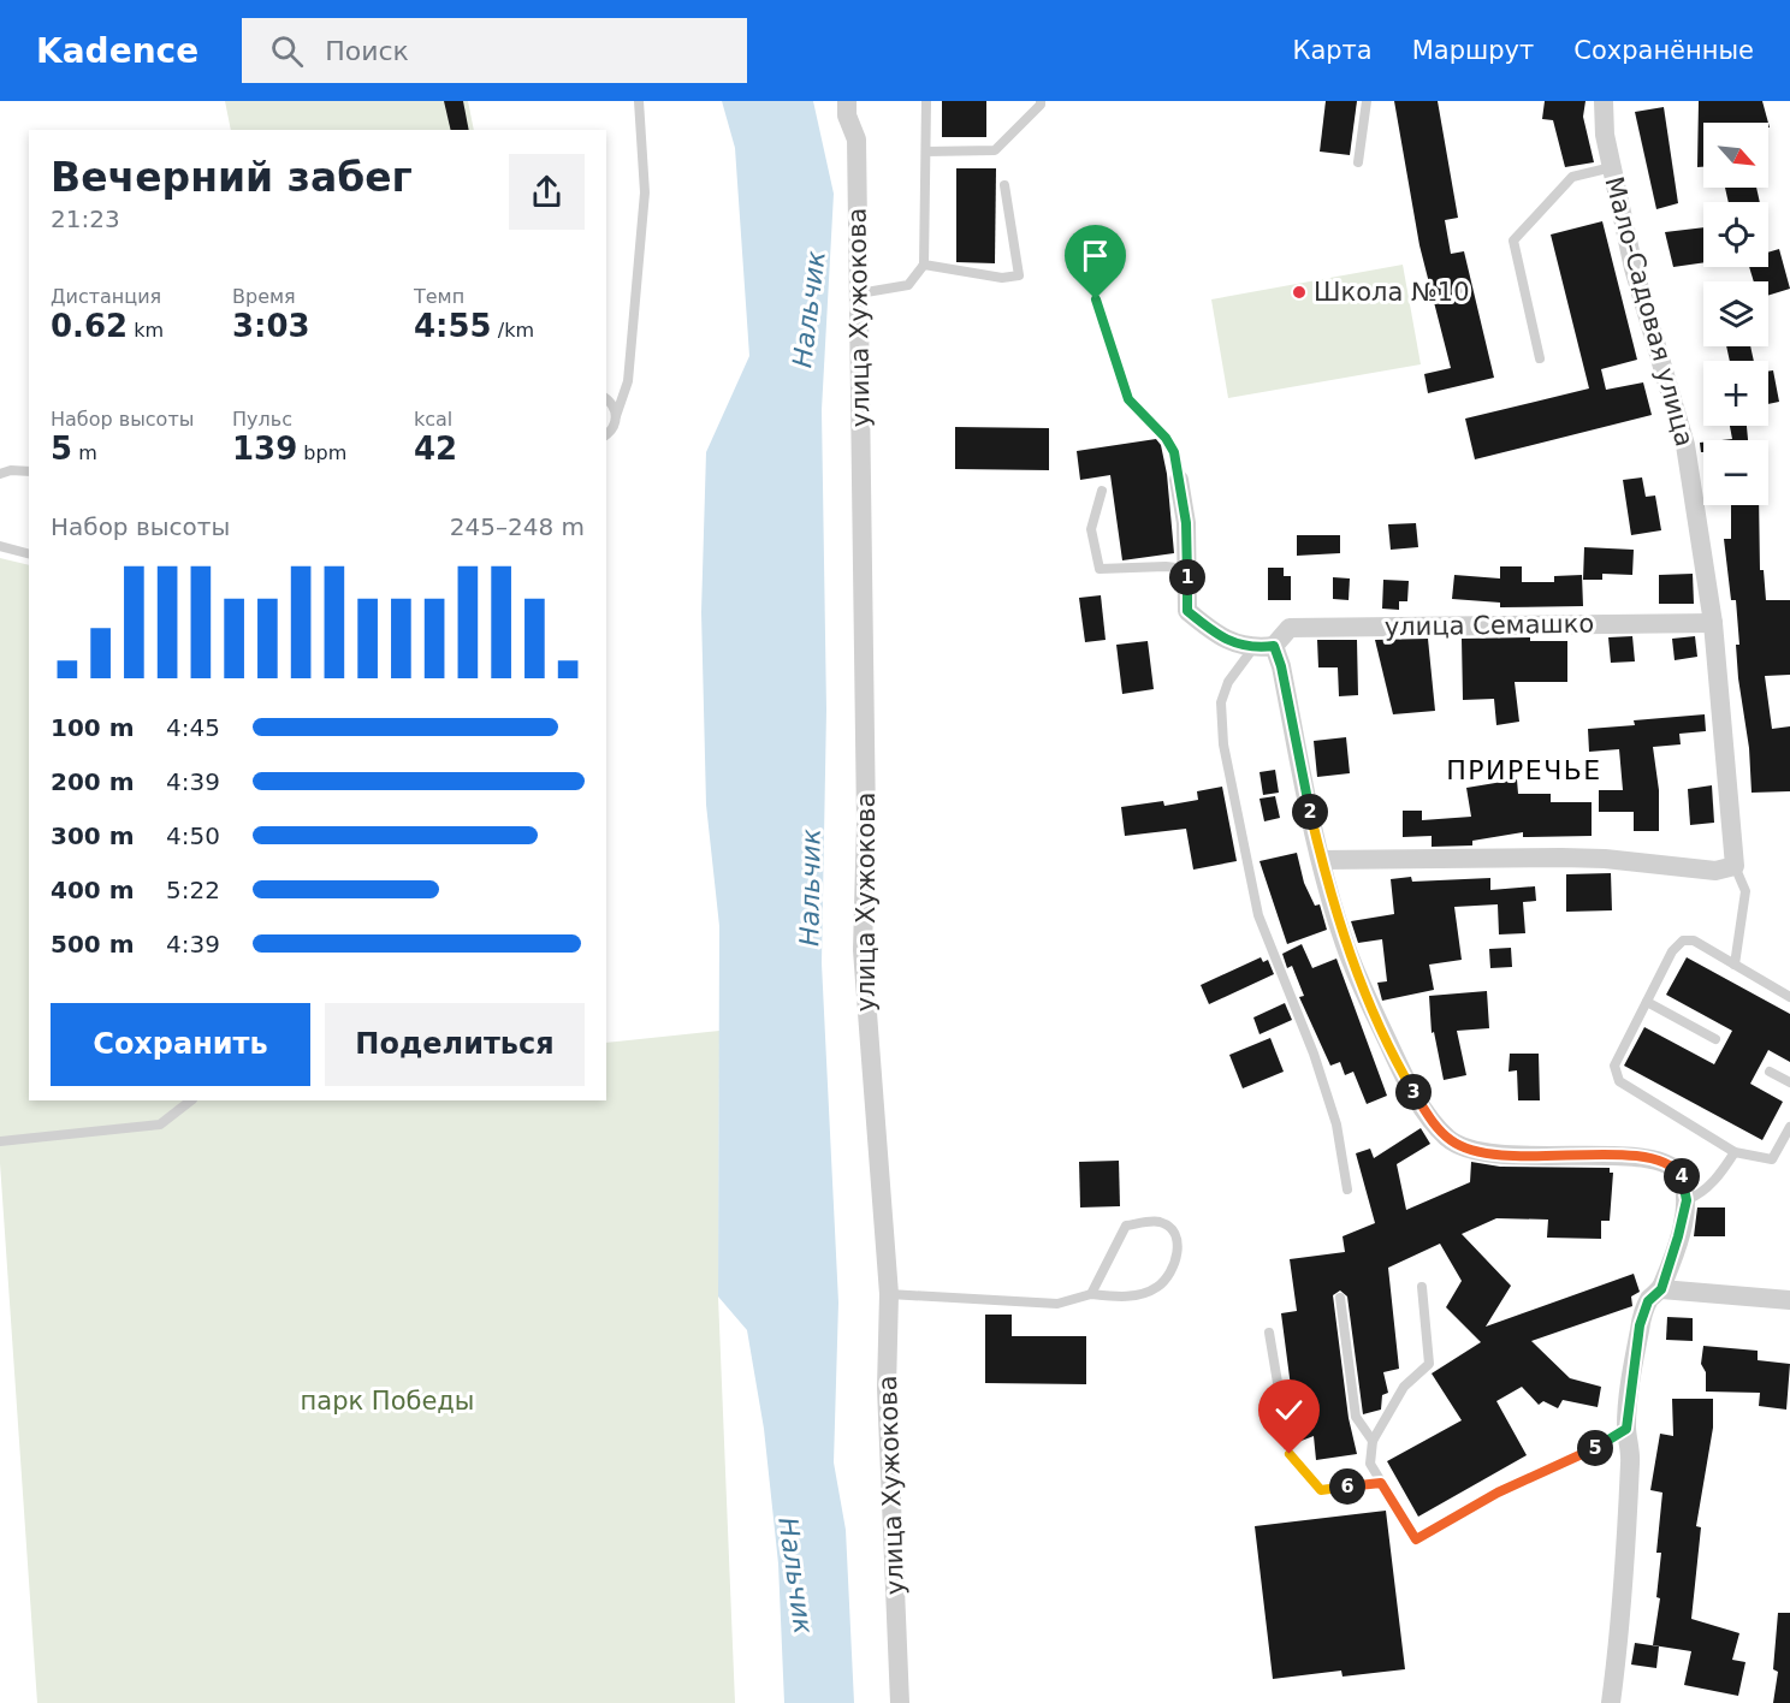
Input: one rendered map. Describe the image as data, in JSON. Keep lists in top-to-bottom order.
{
  "streets": {
    "street": ["Мало-Садовая улица", "улица Хужокова", "улица Семашко"]
  },
  "crossings": [
    ["Мало-Садовая улица", "улица Семашко"]
  ],
  "districts": ["ПРИРЕЧЬЕ"],
  "water": ["Нальчик"],
  "parks": ["парк Победы"],
  "places": ["Школа №10"],
  "north": "bottom right",
  "page": {
    "header": "Kadence",
    "search": "Поиск",
    "nav": ["Карта", "Маршрут", "Сохранённые"],
    "map_buttons": ["+", "−"],
    "heading": ["Вечерний забег", "21:23"],
    "stats": [
      ["Дистанция", "0.62 km"],
      ["Время", "3:03"],
      ["Темп", "4:55 /km"],
      ["Набор высоты", "5 m"],
      ["Пульс", "139 bpm"],
      ["kcal", "42"]
    ],
    "chart": ["Набор высоты", "245–248 m"],
    "pins": [
      "1",
      "2",
      "3",
      "4",
      "5",
      "6"
    ],
    "list": [
      {
        "name": "100 m",
        "note": "4:45"
      },
      {
        "name": "200 m",
        "note": "4:39"
      },
      {
        "name": "300 m",
        "note": "4:50"
      },
      {
        "name": "400 m",
        "note": "5:22"
      },
      {
        "name": "500 m",
        "note": "4:39"
      }
    ],
    "buttons": ["Сохранить", "Поделиться"]
  }
}
